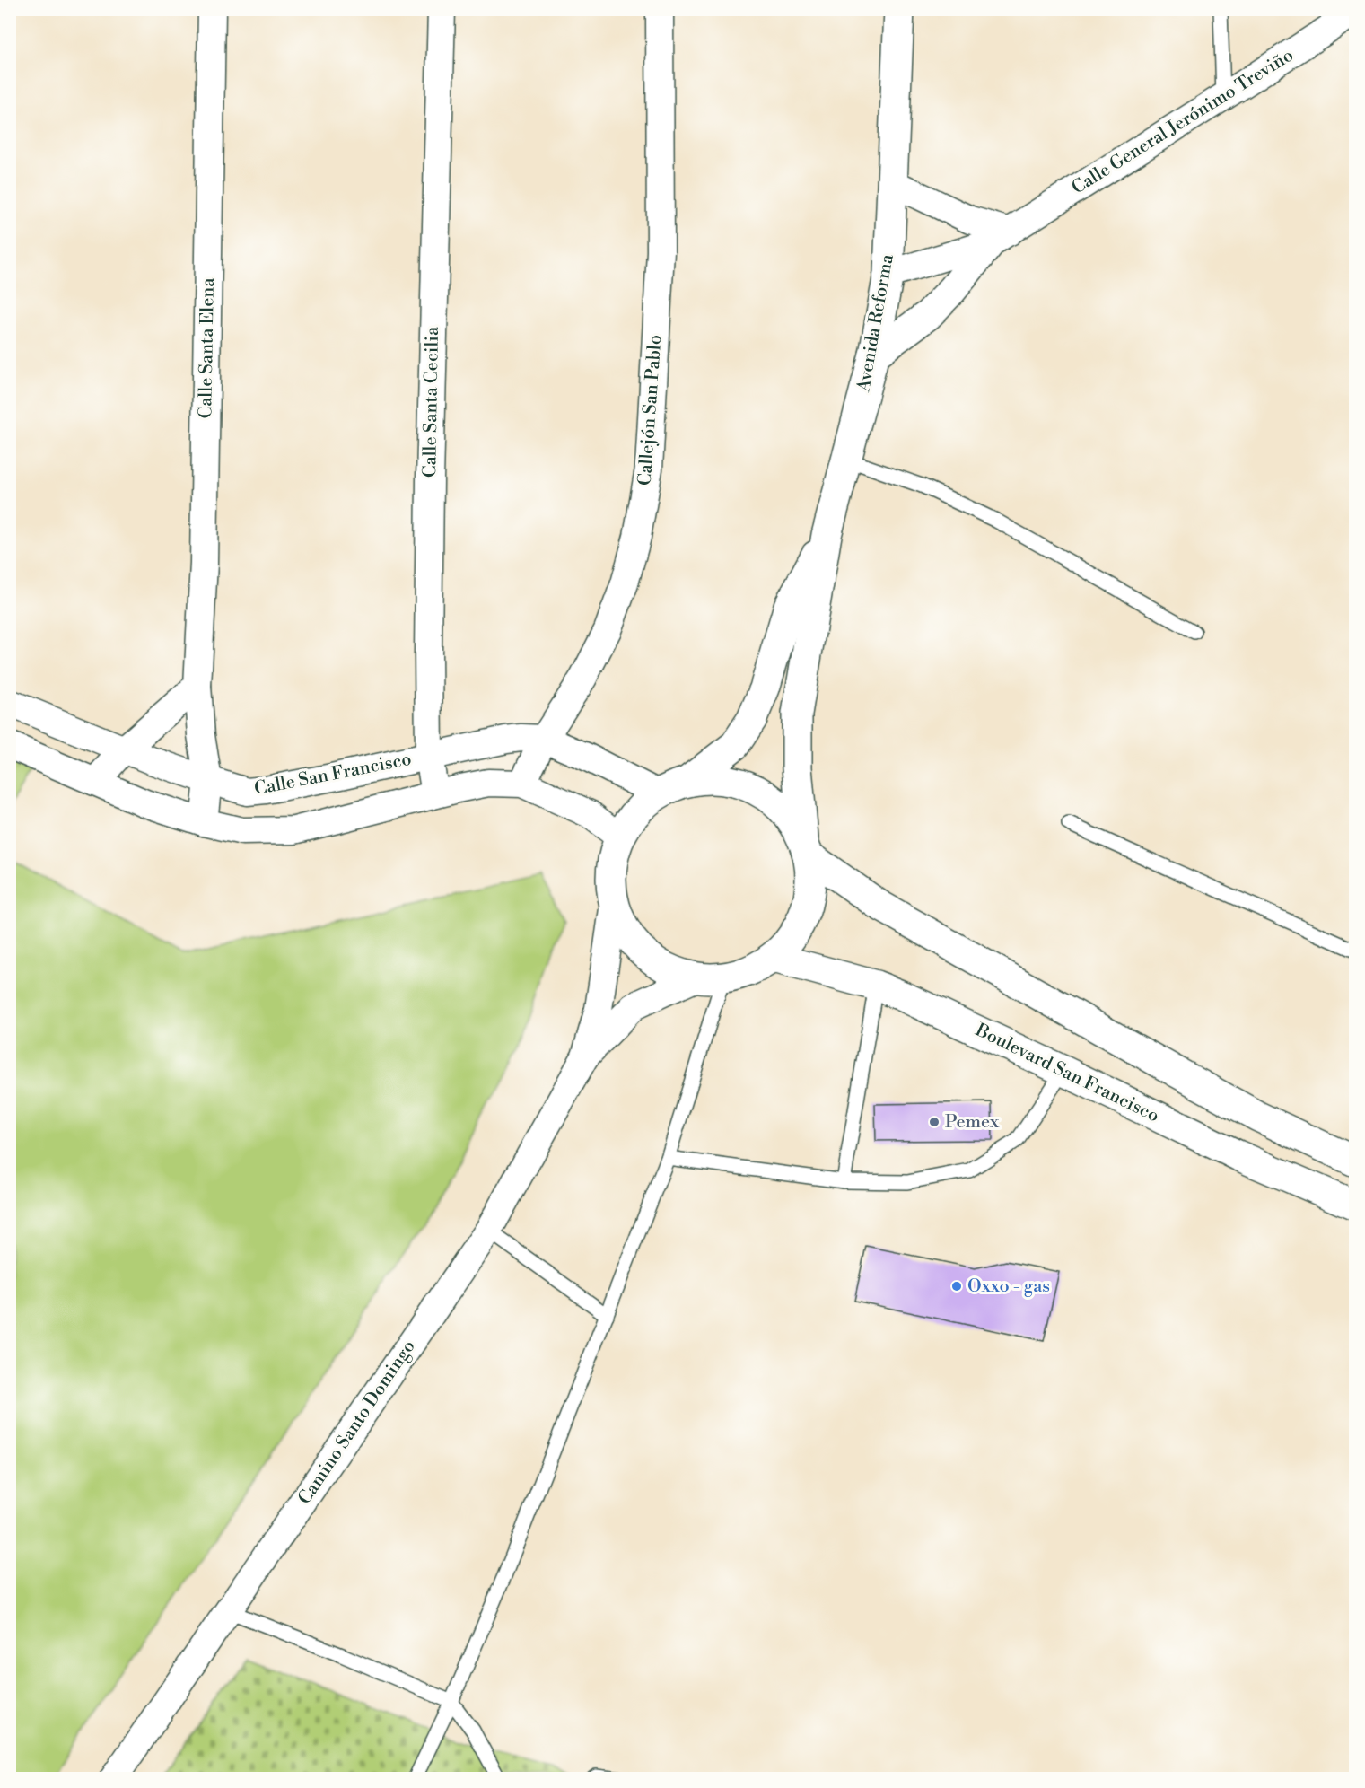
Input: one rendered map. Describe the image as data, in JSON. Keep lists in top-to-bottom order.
{
  "streets": {
    "street": [
      "Calle General Jerónimo Treviño",
      "Avenida Reforma",
      "Calle Santa Elena",
      "Calle Santa Cecilia",
      "Callejón San Pablo",
      "Calle San Francisco",
      "Boulevard San Francisco",
      "Camino Santo Domingo"
    ]
  },
  "crossings": [
    ["Calle General Jerónimo Treviño", "Avenida Reforma"],
    ["Avenida Reforma", "Calle San Francisco"],
    ["Avenida Reforma", "Boulevard San Francisco"],
    ["Avenida Reforma", "Camino Santo Domingo"],
    ["Calle Santa Elena", "Calle San Francisco"],
    ["Calle Santa Cecilia", "Calle San Francisco"],
    ["Callejón San Pablo", "Calle San Francisco"]
  ],
  "places": ["Pemex", "Oxxo - gas"]
}
